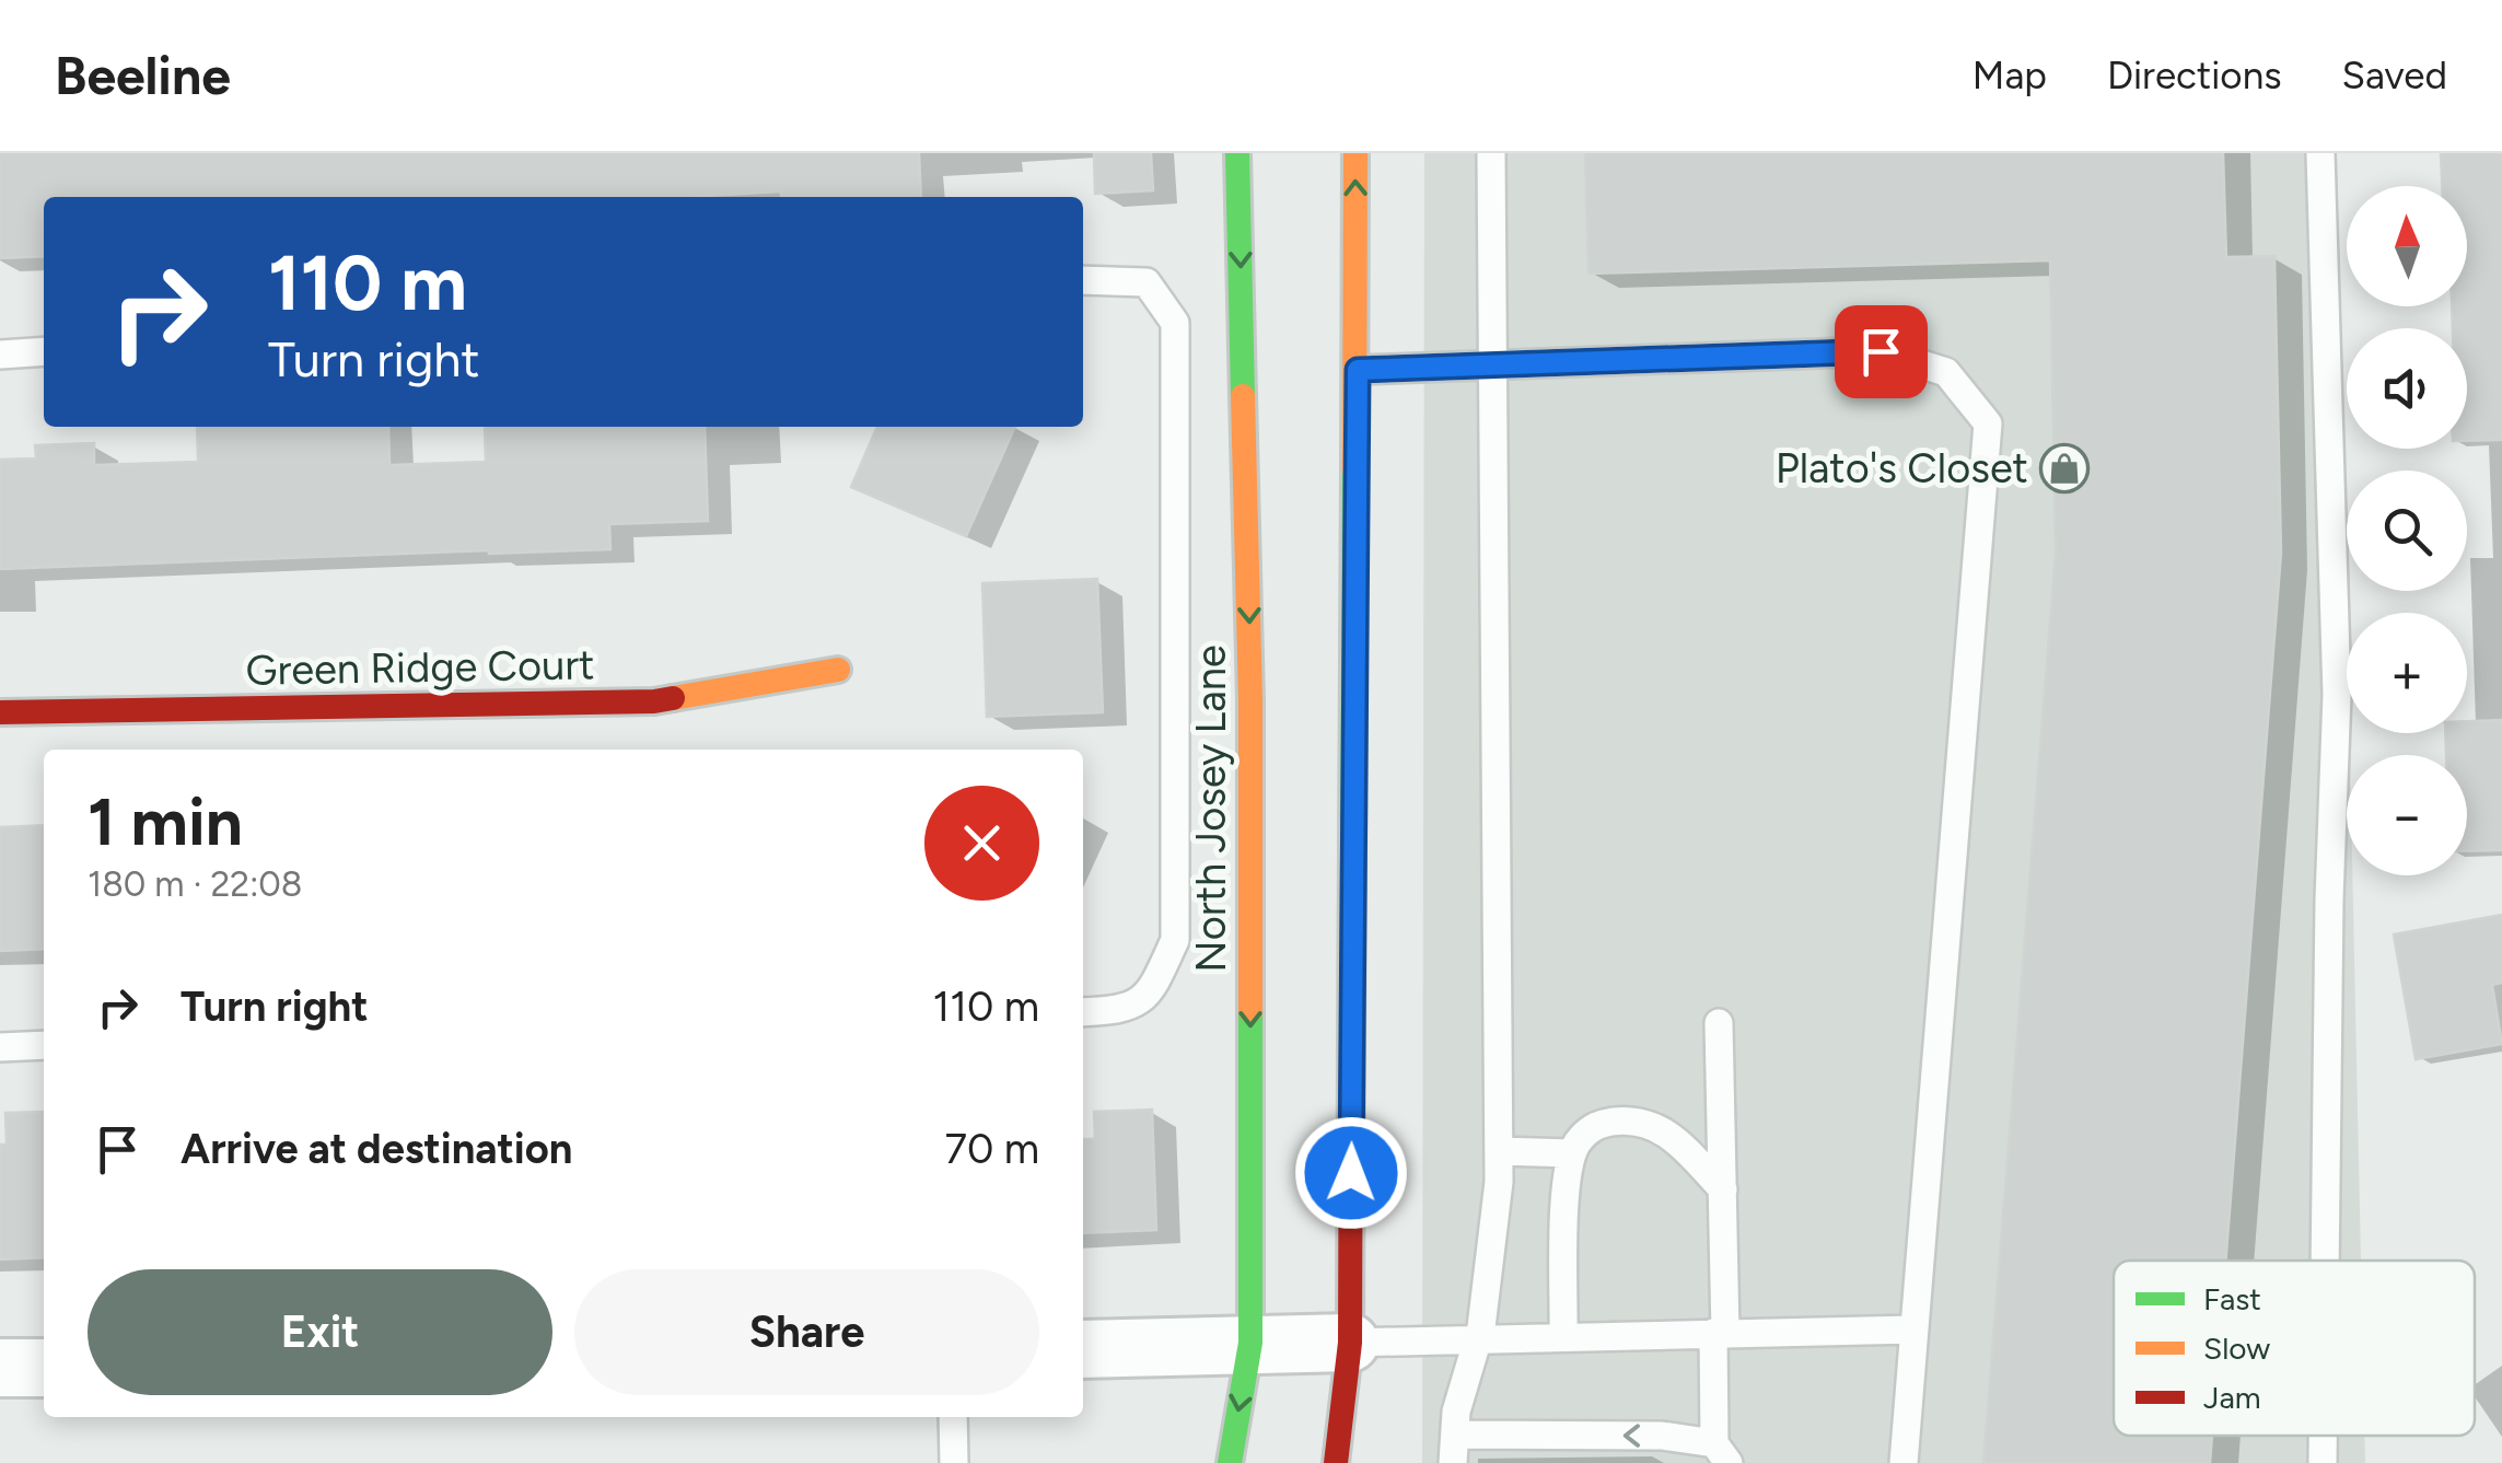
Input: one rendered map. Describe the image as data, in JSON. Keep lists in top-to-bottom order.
{
  "streets": {
    "main road": ["Green Ridge Court", "North Josey Lane"]
  },
  "places": {
    "shop": ["Plato's Closet"]
  },
  "legend": ["Fast", "Slow", "Jam"],
  "north": "top",
  "page": {
    "header": "Beeline",
    "nav": ["Map", "Directions", "Saved"],
    "map_buttons": ["+", "−"],
    "turn": ["110 m", "Turn right"],
    "heading": ["1 min", "180 m · 22:08"],
    "list": [
      {
        "name": "Turn right",
        "value": "110 m"
      },
      {
        "name": "Arrive at destination",
        "value": "70 m"
      }
    ],
    "buttons": ["Exit", "Share"]
  }
}
